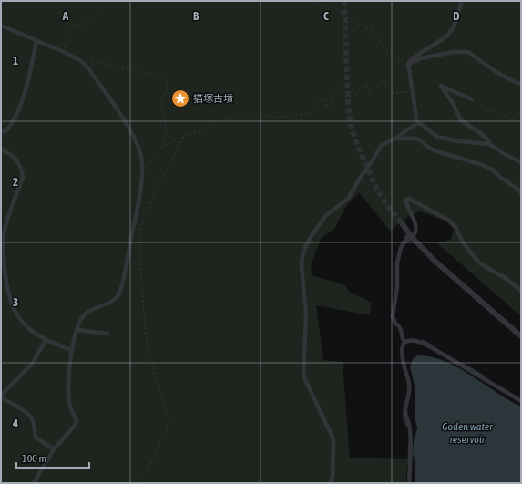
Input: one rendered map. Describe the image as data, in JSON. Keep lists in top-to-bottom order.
{
  "water": ["Goden water reservoir"],
  "places": {
    "place": ["猫塚古墳"]
  },
  "scale_bar": "100 m",
  "grid": {
    "columns": [
      "A",
      "B",
      "C",
      "D"
    ],
    "rows": [
      "1",
      "2",
      "3",
      "4"
    ]
  }
}
